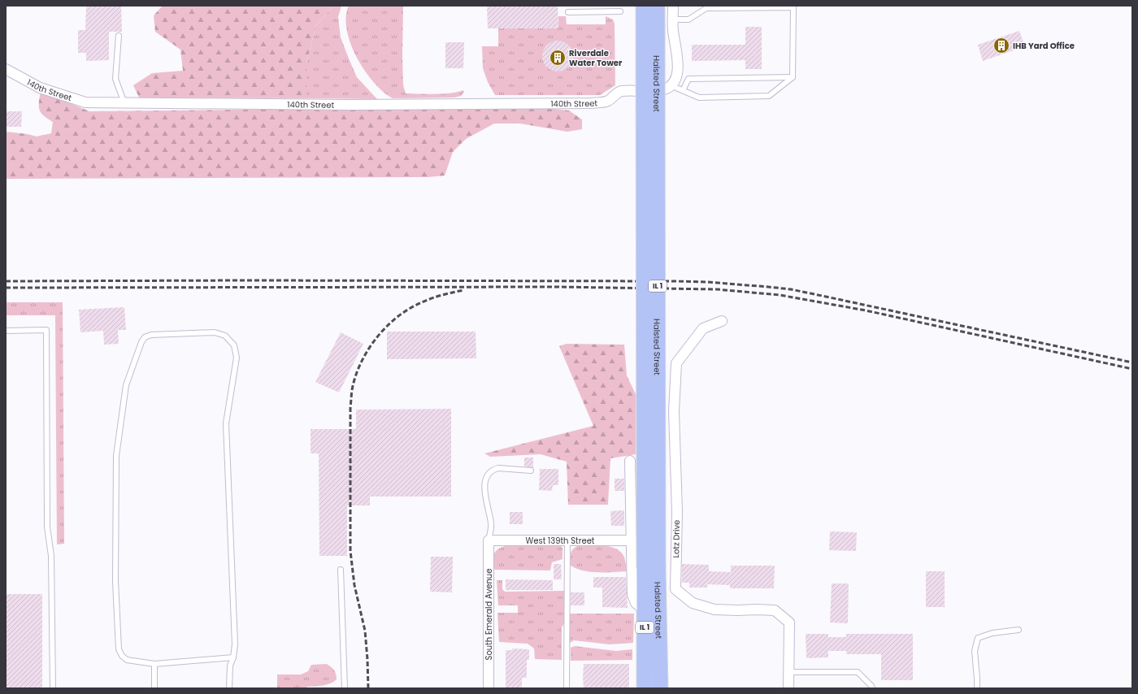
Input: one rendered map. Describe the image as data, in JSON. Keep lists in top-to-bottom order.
{
  "streets": {
    "main road": ["Halsted Street", "IL 1"],
    "street": [
      "140th Street",
      "Lotz Drive",
      "West 139th Street",
      "South Emerald Avenue"
    ]
  },
  "crossings": [
    ["Halsted Street", "West 139th Street"],
    ["West 139th Street", "South Emerald Avenue"]
  ],
  "places": {
    "building": ["IHB Yard Office", "Riverdale Water Tower"]
  }
}
